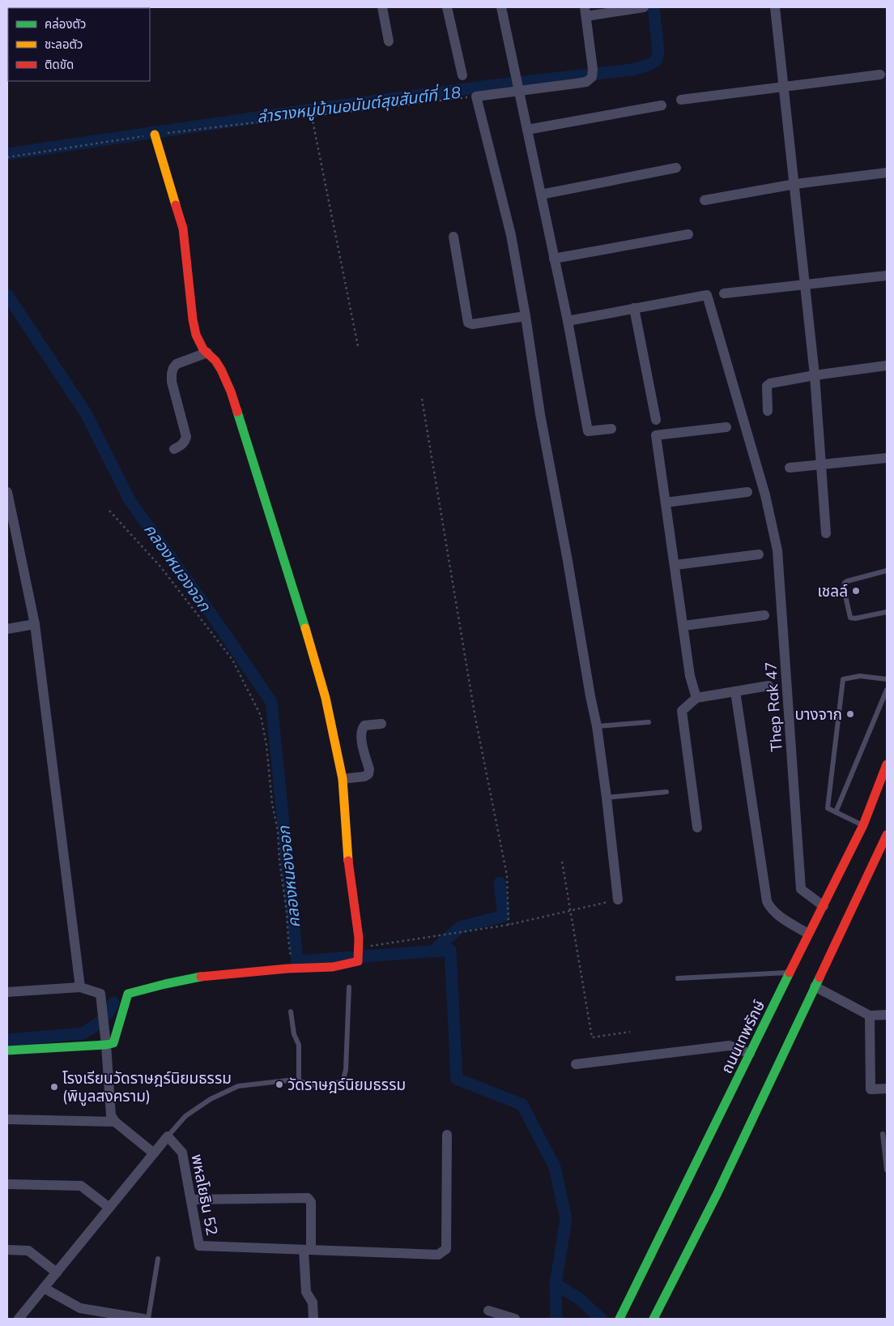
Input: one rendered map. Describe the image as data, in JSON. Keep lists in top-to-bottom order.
{
  "streets": {
    "street": ["Thep Rak 47", "ถนนเทพรักษ์", "พหลโยธิน 52"]
  },
  "crossings": [
    ["Thep Rak 47", "ถนนเทพรักษ์"]
  ],
  "water": ["ลำรางหมู่บ้านอนันต์สุขสันต์ที่ 18", "คลองหนองจอก"],
  "places": [
    "เชลล์",
    "บางจาก",
    "วัดราษฎร์นิยมธรรม",
    "โรงเรียนวัดราษฎร์นิยมธรรม (พิบูลสงคราม)"
  ],
  "legend": ["คล่องตัว", "ชะลอตัว", "ติดขัด"]
}
